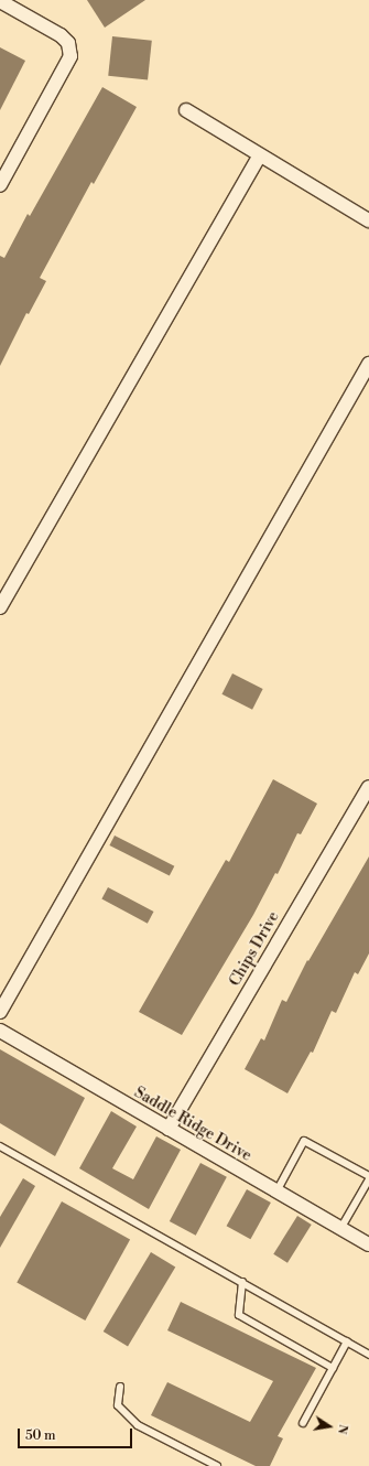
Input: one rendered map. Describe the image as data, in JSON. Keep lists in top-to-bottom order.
{
  "streets": {
    "street": ["Chips Drive", "Saddle Ridge Drive"]
  },
  "crossings": [
    ["Chips Drive", "Saddle Ridge Drive"]
  ],
  "scale_bar": "50 m",
  "north": "right"
}
